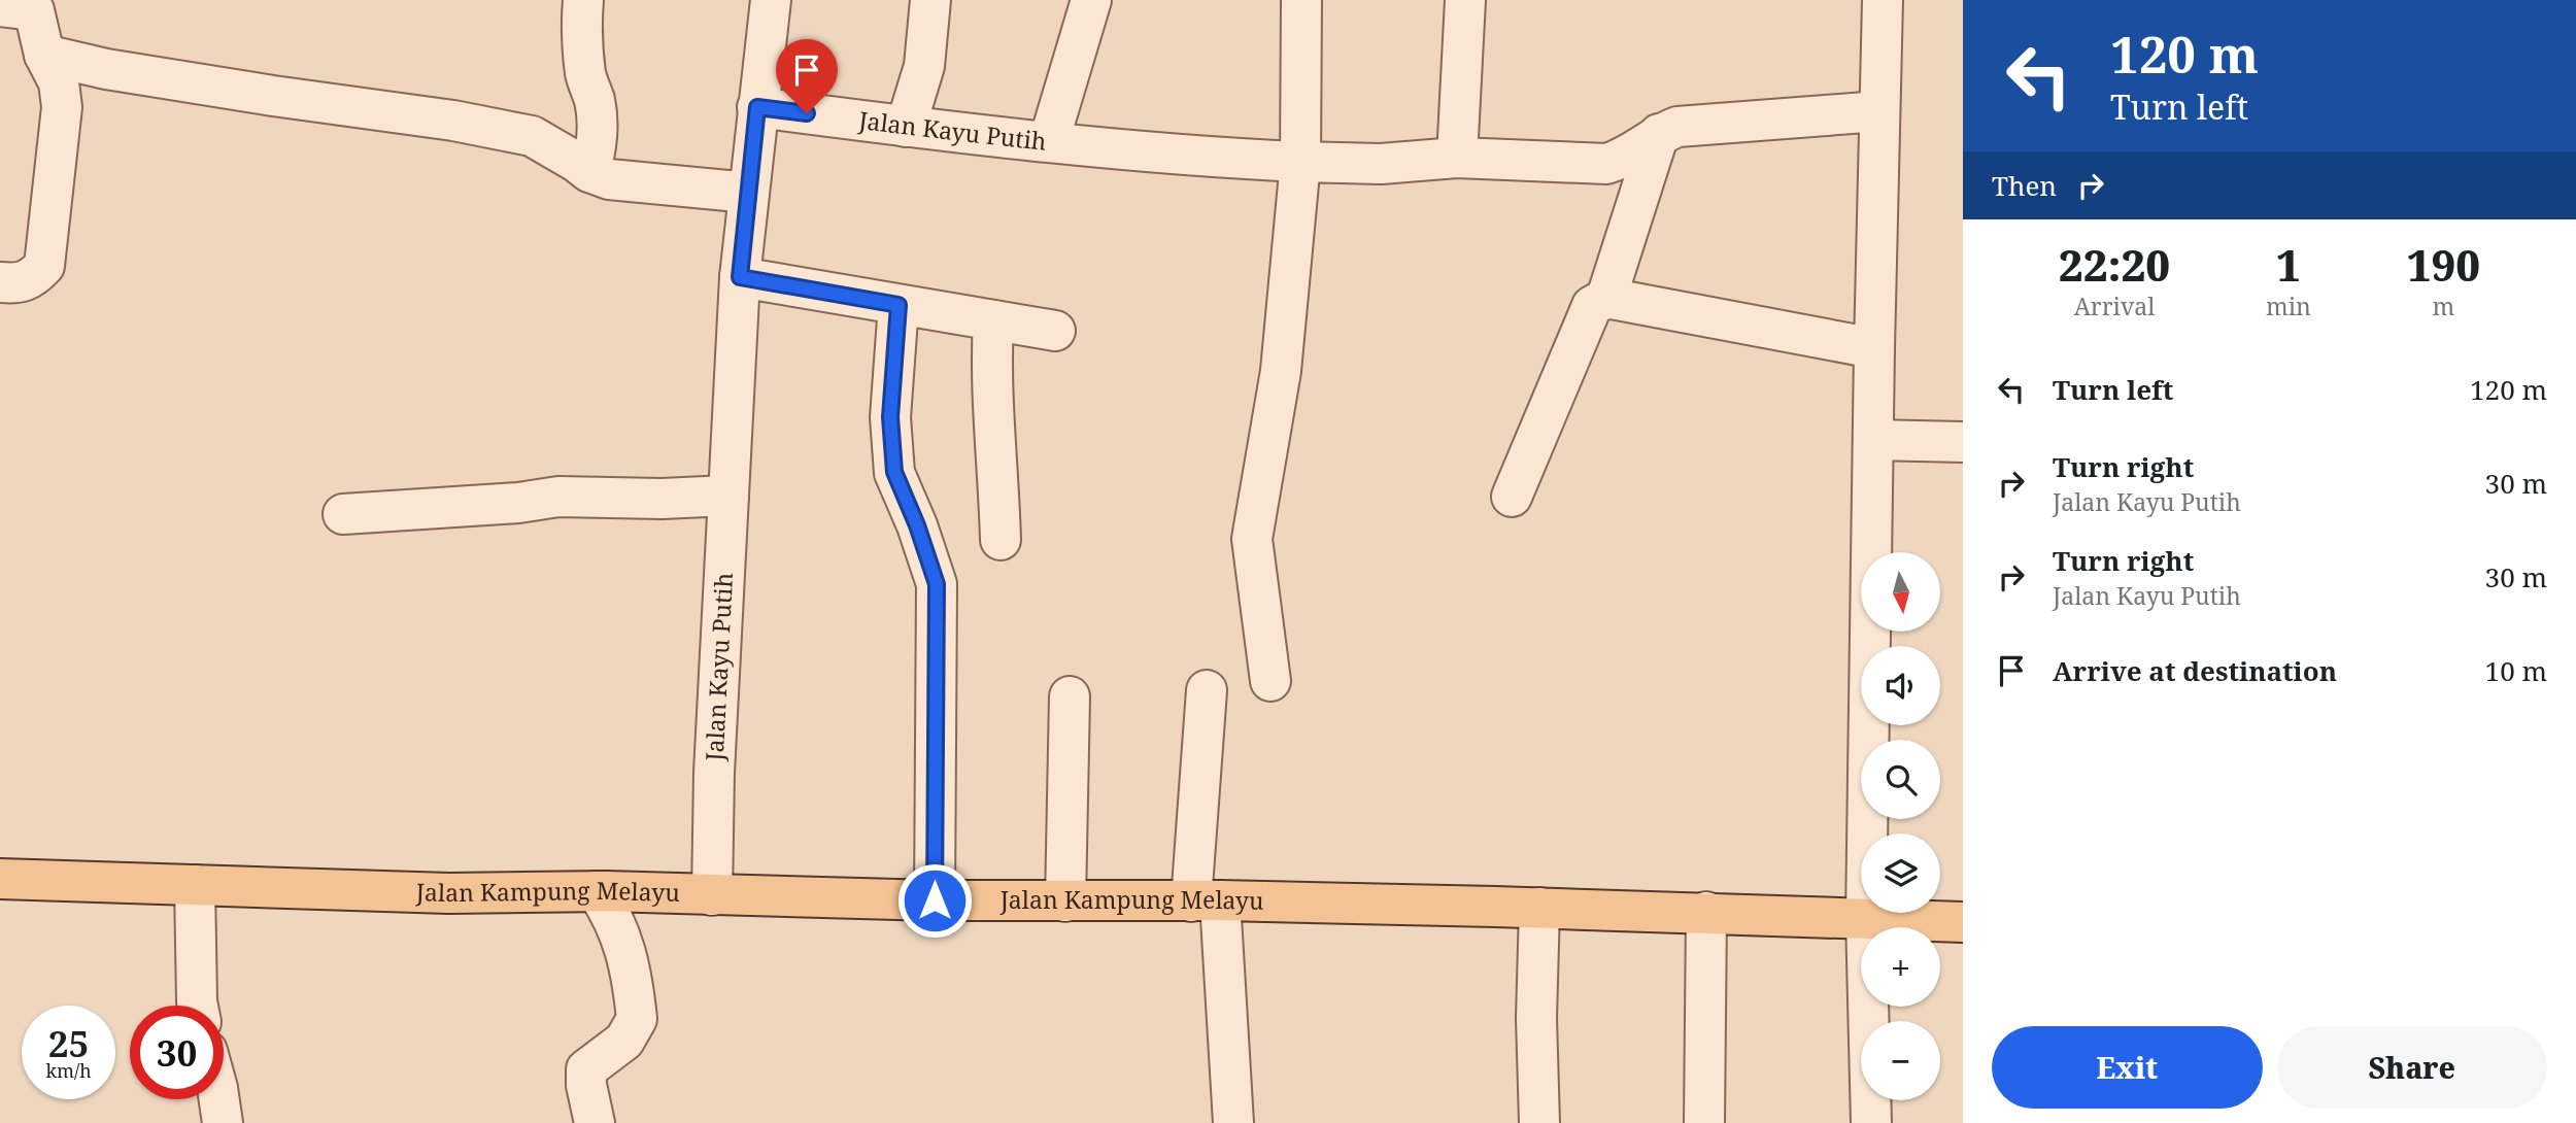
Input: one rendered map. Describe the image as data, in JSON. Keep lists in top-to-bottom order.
{
  "streets": {
    "main road": ["Jalan Kampung Melayu"],
    "street": ["Jalan Kayu Putih"]
  },
  "crossings": [
    ["Jalan Kayu Putih", "Jalan Kampung Melayu"]
  ],
  "north": "bottom",
  "page": {
    "turn": ["120 m", "Turn left"],
    "then": "Then",
    "eta": [
      "22:20",
      "Arrival",
      "1",
      "min",
      "190",
      "m"
    ],
    "list": [
      {
        "name": "Turn left",
        "value": "120 m"
      },
      {
        "name": "Turn right",
        "note": "Jalan Kayu Putih",
        "value": "30 m"
      },
      {
        "name": "Turn right",
        "note": "Jalan Kayu Putih",
        "value": "30 m"
      },
      {
        "name": "Arrive at destination",
        "value": "10 m"
      }
    ],
    "map_buttons": ["+", "−"],
    "speed": "25 km/h",
    "limit": "30",
    "buttons": ["Exit", "Share"]
  }
}
